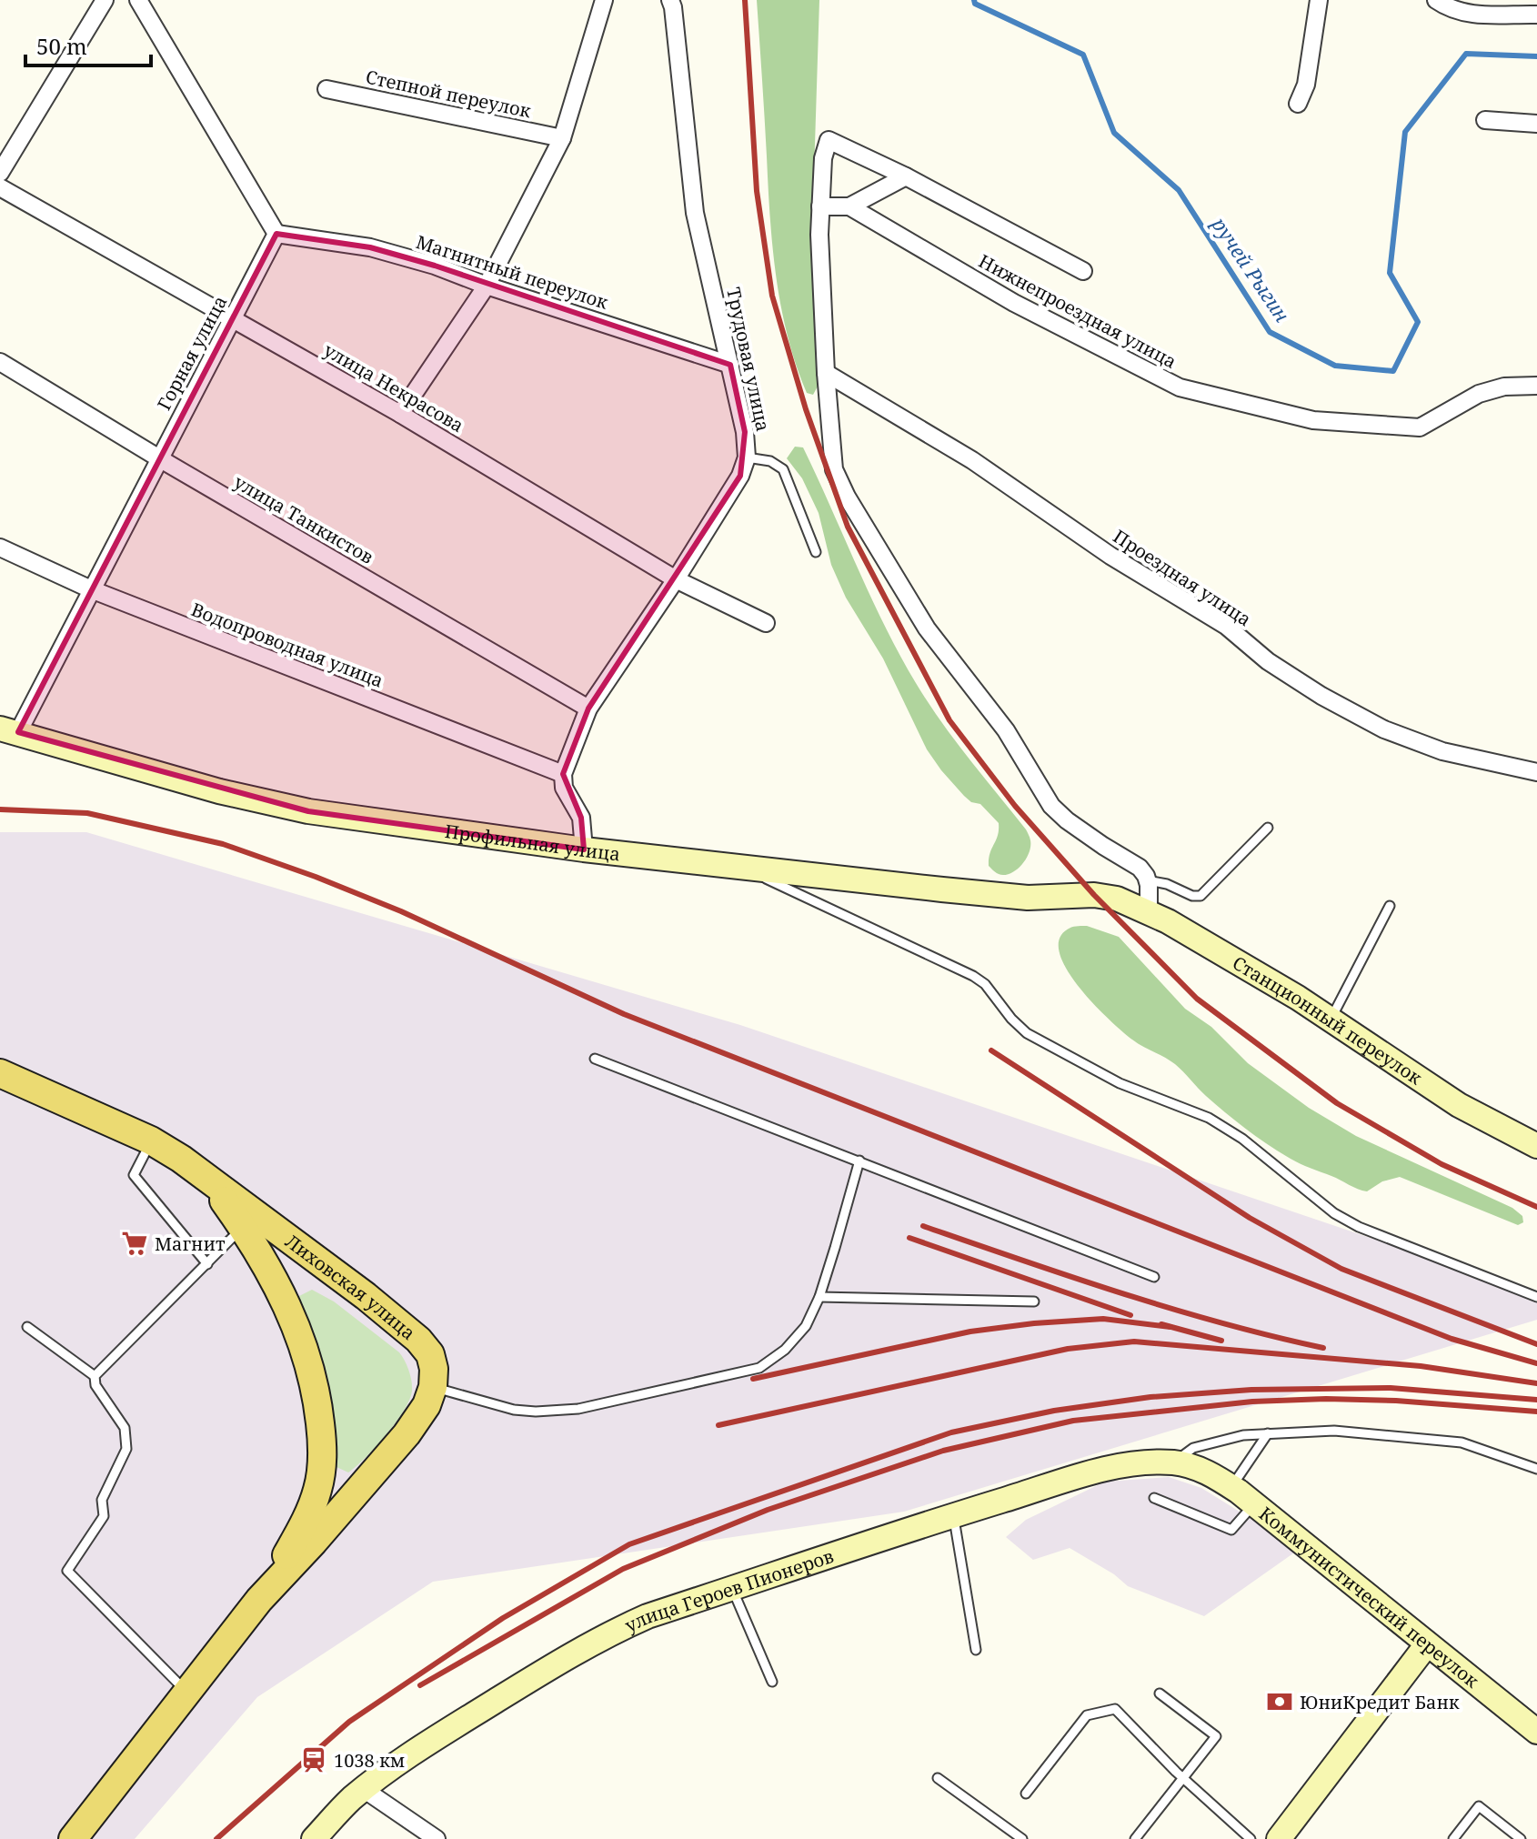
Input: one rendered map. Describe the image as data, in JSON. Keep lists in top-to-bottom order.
{
  "streets": {
    "main road": ["Лиховская улица"],
    "street": [
      "Степной переулок",
      "Магнитный переулок",
      "Нижнепроездная улица",
      "Горная улица",
      "Трудовая улица",
      "улица Некрасова",
      "улица Танкистов",
      "Проездная улица",
      "Водопроводная улица",
      "Профильная улица",
      "Станционный переулок",
      "улица Героев Пионеров",
      "Коммунистический переулок"
    ]
  },
  "crossings": [
    ["Магнитный переулок", "Горная улица"],
    ["Магнитный переулок", "Трудовая улица"],
    ["Горная улица", "улица Некрасова"],
    ["Горная улица", "улица Танкистов"],
    ["Горная улица", "Водопроводная улица"],
    ["Горная улица", "Профильная улица"],
    ["Трудовая улица", "улица Некрасова"],
    ["Трудовая улица", "улица Танкистов"],
    ["Трудовая улица", "Водопроводная улица"],
    ["Профильная улица", "Станционный переулок"],
    ["улица Героев Пионеров", "Коммунистический переулок"]
  ],
  "water": ["ручей Рыгин"],
  "places": {
    "supermarket": ["Магнит"],
    "bank": ["ЮниКредит Банк"],
    "station": ["1038 км"]
  },
  "scale_bar": "50 m"
}
